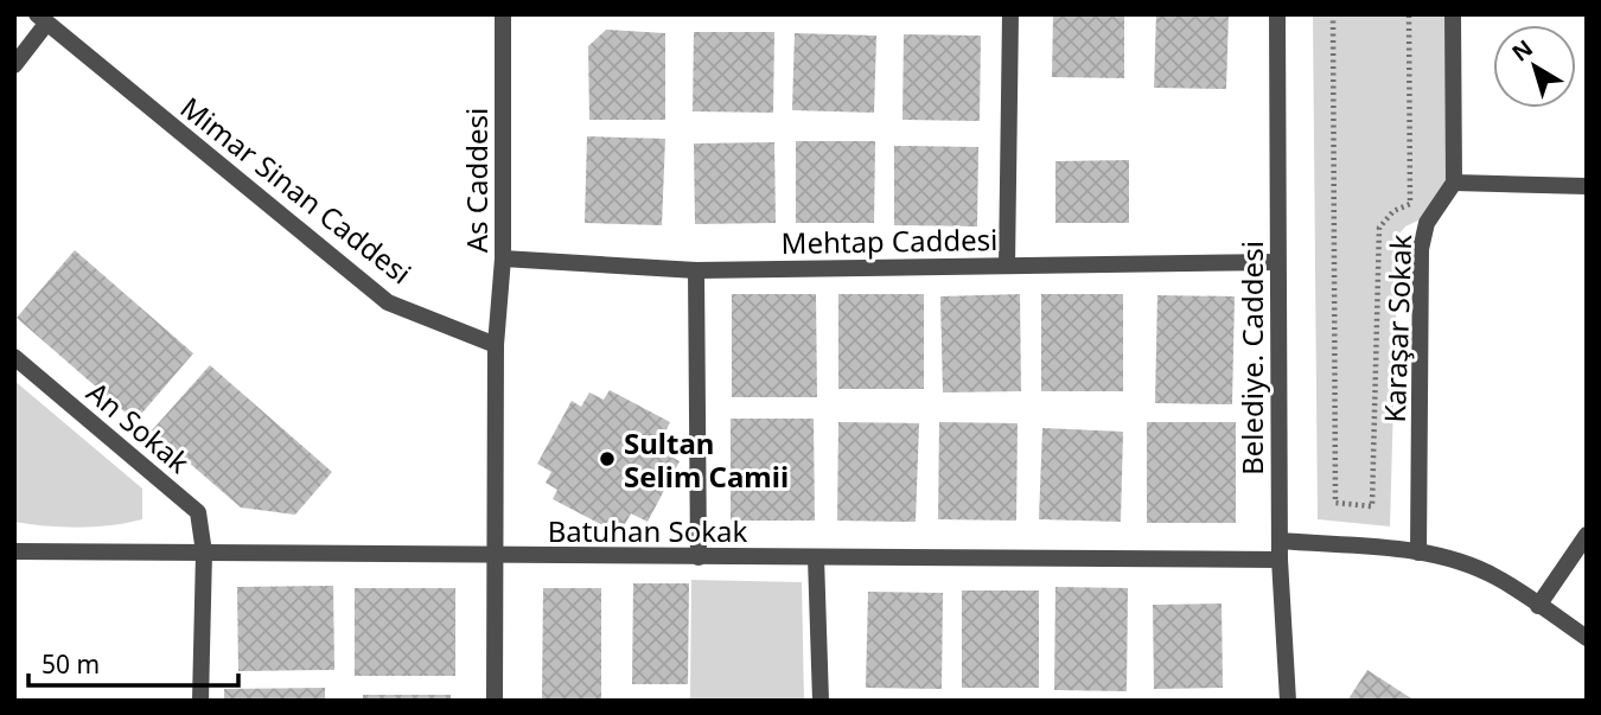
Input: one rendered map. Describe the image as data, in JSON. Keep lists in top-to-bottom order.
{
  "streets": {
    "street": [
      "As Caddesi",
      "Mimar Sinan Caddesi",
      "Mehtap Caddesi",
      "Karaşar Sokak",
      "Belediye. Caddesi",
      "An Sokak",
      "Batuhan Sokak"
    ]
  },
  "crossings": [
    ["As Caddesi", "Mimar Sinan Caddesi"],
    ["As Caddesi", "Mehtap Caddesi"],
    ["Mehtap Caddesi", "Belediye. Caddesi"],
    ["Belediye. Caddesi", "Batuhan Sokak"],
    ["An Sokak", "Batuhan Sokak"]
  ],
  "places": ["Sultan Selim Camii"],
  "scale_bar": "50 m",
  "north": "top left"
}
